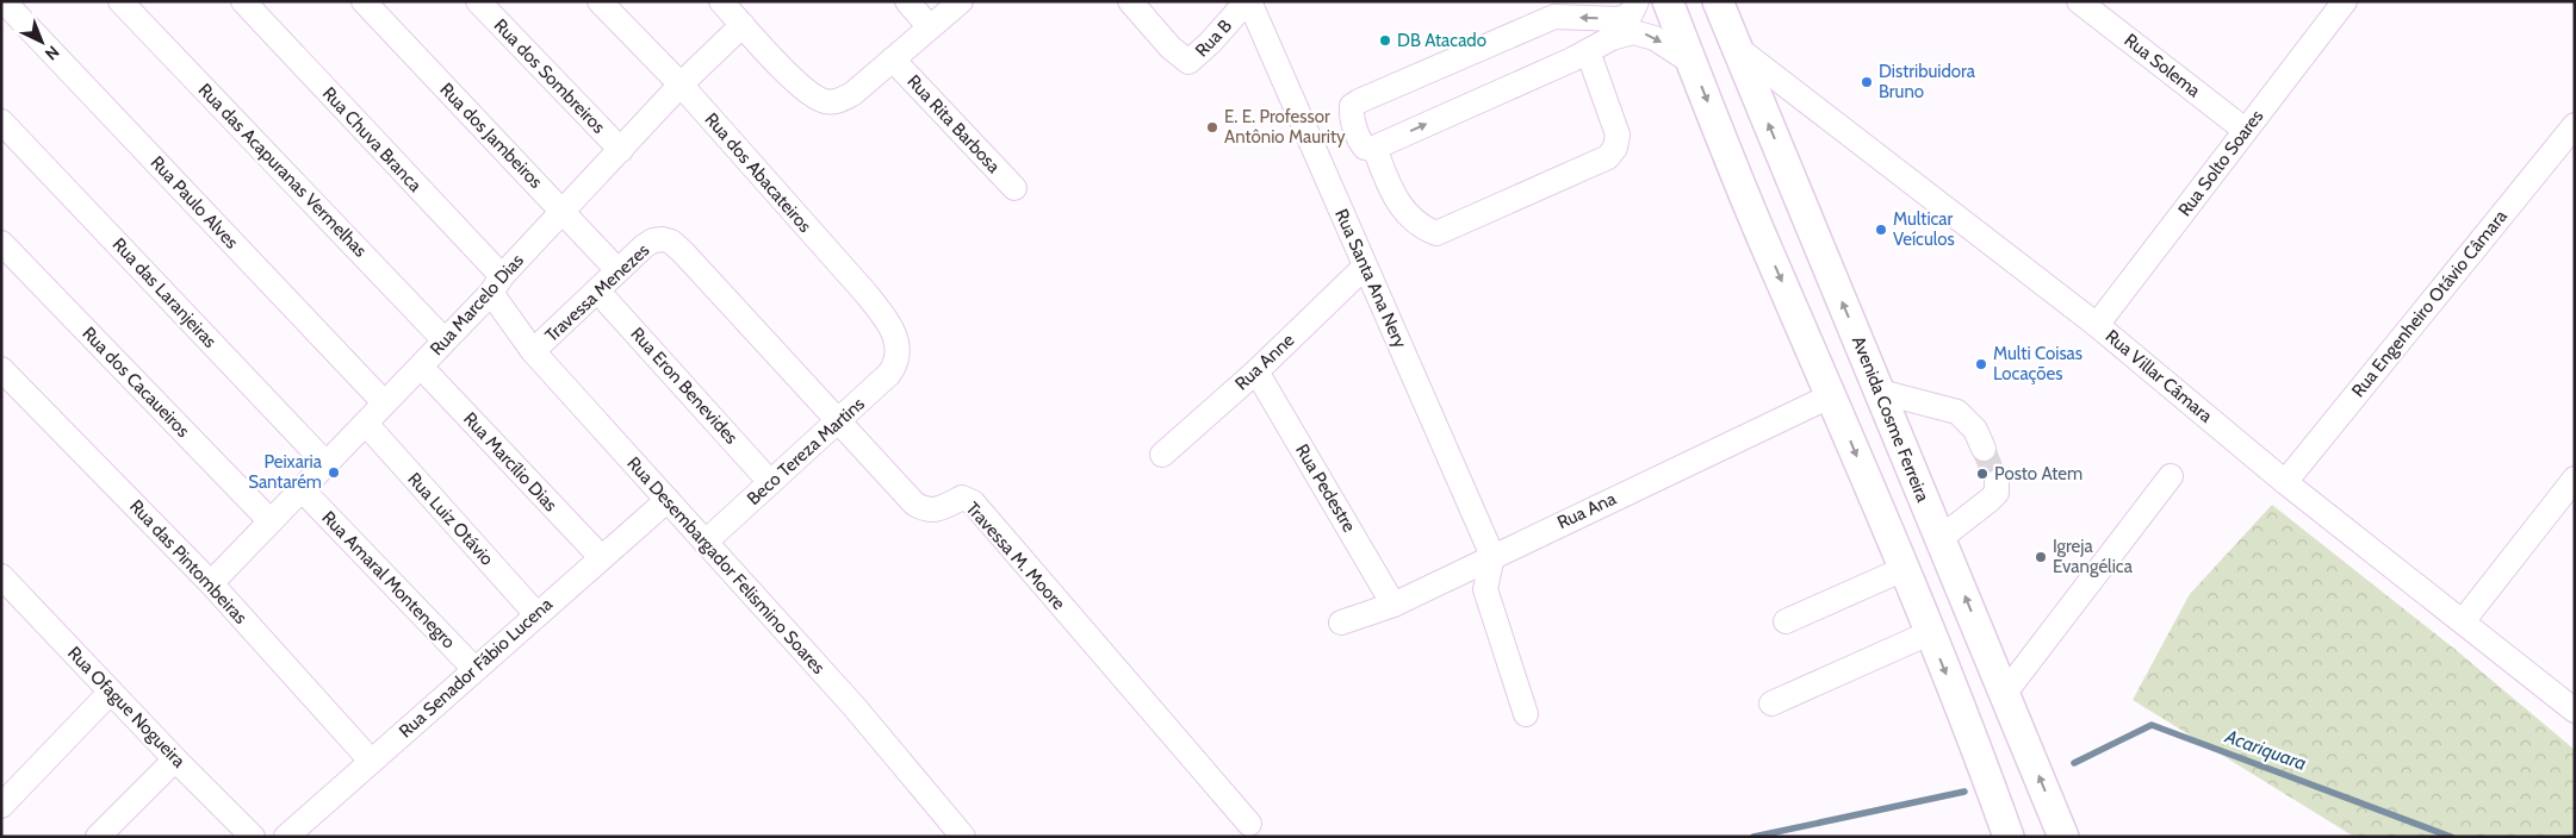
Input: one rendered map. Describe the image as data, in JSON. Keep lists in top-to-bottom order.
{
  "streets": {
    "main road": ["Avenida Cosme Ferreira"],
    "street": [
      "Rua B",
      "Rua Solema",
      "Rua dos Sombreiros",
      "Rua Rita Barbosa",
      "Rua dos Jambeiros",
      "Rua Chuva Branca",
      "Rua Solto Soares",
      "Rua das Acapuranas Vermelhas",
      "Rua dos Abacateiros",
      "Rua Paulo Alves",
      "Rua Santa Ana Nery",
      "Rua das Laranjeiras",
      "Travessa Menezes",
      "Rua Engenheiro Otávio Câmara",
      "Rua Marcelo Dias",
      "Rua Anne",
      "Rua Villar Câmara",
      "Rua dos Cacaueiros",
      "Rua Eron Benevides",
      "Beco Tereza Martins",
      "Rua Marcílio Dias",
      "Rua Pedestre",
      "Rua Ana",
      "Rua Luiz Otávio",
      "Travessa M. Moore",
      "Rua das Pintombeiras",
      "Rua Desembargador Felismino Soares",
      "Rua Amaral Montenegro",
      "Rua Senador Fábio Lucena",
      "Rua Ofague Nogueira"
    ]
  },
  "crossings": [
    ["Rua B", "Rua Santa Ana Nery"],
    ["Rua Solema", "Rua Solto Soares"],
    ["Rua dos Sombreiros", "Rua Marcelo Dias"],
    ["Rua dos Jambeiros", "Travessa Menezes"],
    ["Rua dos Jambeiros", "Rua Marcelo Dias"],
    ["Rua Chuva Branca", "Rua Marcelo Dias"],
    ["Rua Chuva Branca", "Rua Desembargador Felismino Soares"],
    ["Rua Solto Soares", "Rua Villar Câmara"],
    ["Rua das Acapuranas Vermelhas", "Rua Marcelo Dias"],
    ["Rua dos Abacateiros", "Rua Marcelo Dias"],
    ["Rua dos Abacateiros", "Beco Tereza Martins"],
    ["Rua Paulo Alves", "Rua Marcelo Dias"],
    ["Rua Santa Ana Nery", "Rua Anne"],
    ["Rua Santa Ana Nery", "Rua Ana"],
    ["Rua das Laranjeiras", "Rua Marcelo Dias"],
    ["Travessa Menezes", "Rua Eron Benevides"],
    ["Travessa Menezes", "Travessa M. Moore"],
    ["Travessa Menezes", "Rua Desembargador Felismino Soares"],
    ["Rua Engenheiro Otávio Câmara", "Rua Villar Câmara"],
    ["Rua Marcelo Dias", "Rua dos Cacaueiros"],
    ["Rua Marcelo Dias", "Rua Marcílio Dias"],
    ["Rua Marcelo Dias", "Rua Luiz Otávio"],
    ["Rua Marcelo Dias", "Rua das Pintombeiras"],
    ["Rua Marcelo Dias", "Rua Desembargador Felismino Soares"],
    ["Rua Marcelo Dias", "Rua Amaral Montenegro"],
    ["Rua Anne", "Rua Pedestre"],
    ["Rua Villar Câmara", "Avenida Cosme Ferreira"],
    ["Rua Eron Benevides", "Beco Tereza Martins"],
    ["Beco Tereza Martins", "Travessa M. Moore"],
    ["Beco Tereza Martins", "Rua Desembargador Felismino Soares"],
    ["Rua Marcílio Dias", "Rua Senador Fábio Lucena"],
    ["Rua Pedestre", "Rua Ana"],
    ["Rua Luiz Otávio", "Rua Senador Fábio Lucena"],
    ["Rua das Pintombeiras", "Rua Senador Fábio Lucena"],
    ["Rua Desembargador Felismino Soares", "Rua Senador Fábio Lucena"],
    ["Rua Amaral Montenegro", "Rua Senador Fábio Lucena"]
  ],
  "water": ["Acariquara"],
  "places": [
    "DB Atacado",
    "Distribuidora Bruno",
    "E. E. Professor Antônio Maurity",
    "Multicar Veículos",
    "Multi Coisas Locações",
    "Peixaria Santarém",
    "Posto Atem",
    "Igreja Evangélica"
  ],
  "north": "bottom right"
}
